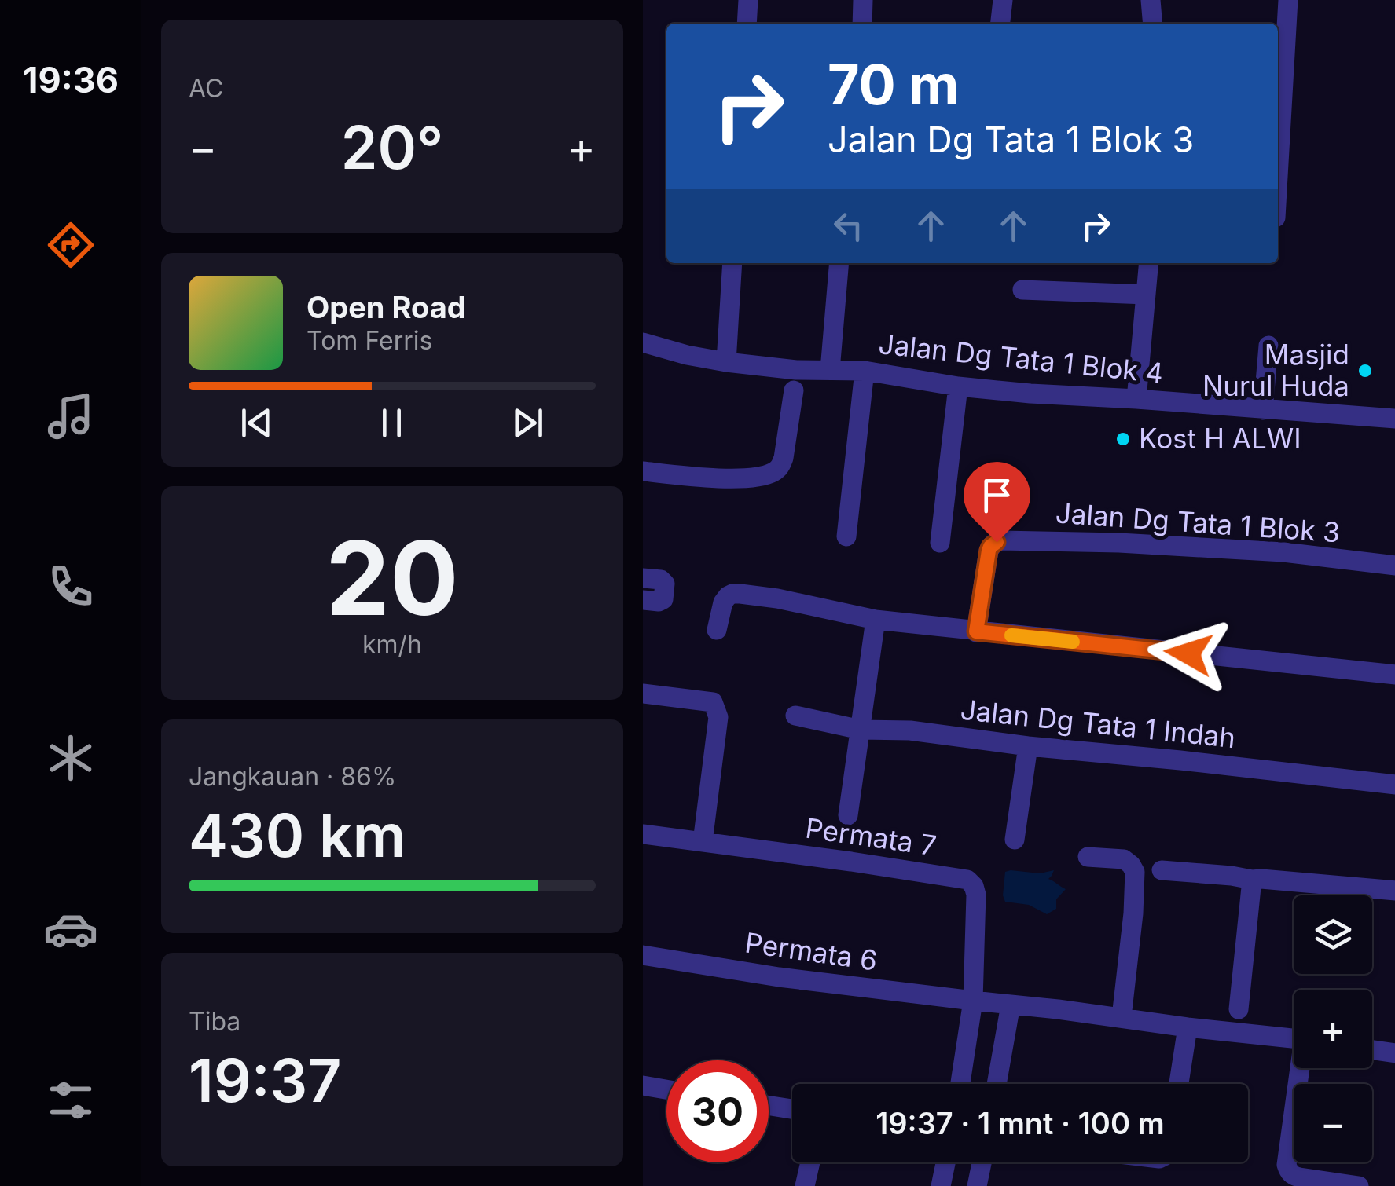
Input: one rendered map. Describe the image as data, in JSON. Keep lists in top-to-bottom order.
{
  "streets": {
    "street": [
      "Jalan Dg Tata 1 Blok 4",
      "Jalan Dg Tata 1 Blok 3",
      "Jalan Dg Tata 1 Indah",
      "Permata 7",
      "Permata 6"
    ]
  },
  "crossings": [
    ["Permata 7", "Permata 6"]
  ],
  "places": ["Masjid Nurul Huda", "Kost H ALWI"],
  "page": {
    "tabs": "19:36",
    "tile": [
      "AC",
      ["20", "km/h"],
      ["Jangkauan · 86%", "430 km"],
      ["Tiba", "19:37"]
    ],
    "turn": ["70 m", "Jalan Dg Tata 1 Blok 3"],
    "heat": ["−", "20°", "+"],
    "song": ["Open Road", "Tom Ferris"],
    "map_buttons": ["+", "−"],
    "limit": "30",
    "trip": "19:37 · 1 mnt · 100 m"
  }
}
